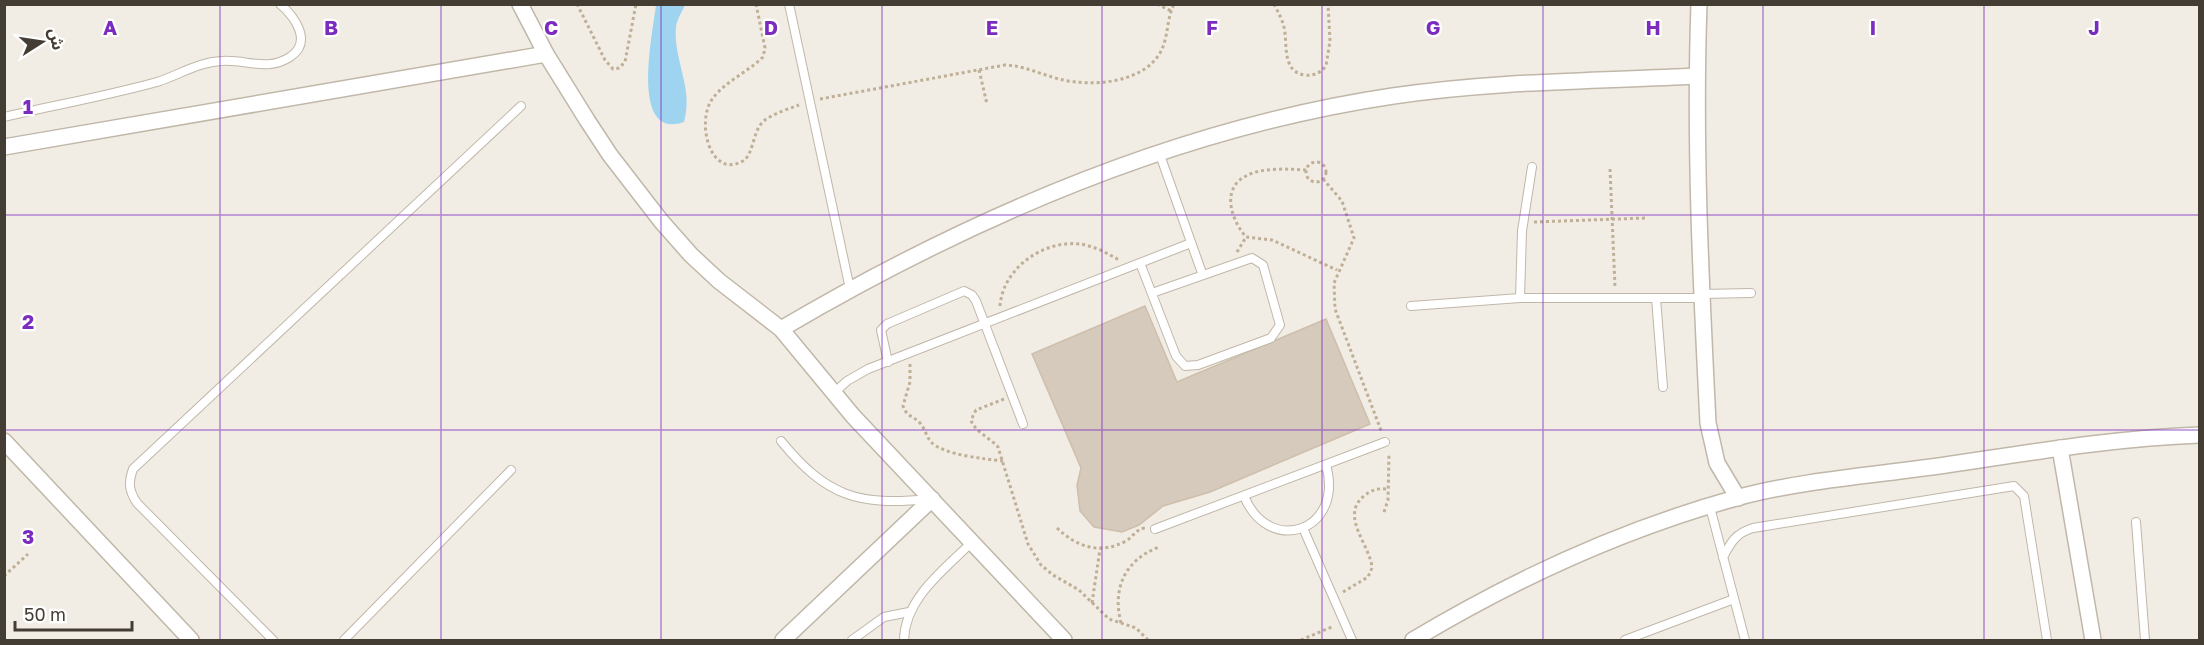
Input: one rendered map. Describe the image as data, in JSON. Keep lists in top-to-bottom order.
{
  "scale_bar": "50 m",
  "north": "right",
  "grid": {
    "columns": [
      "A",
      "B",
      "C",
      "D",
      "E",
      "F",
      "G",
      "H",
      "I",
      "J"
    ],
    "rows": ["1", "2", "3"]
  }
}
